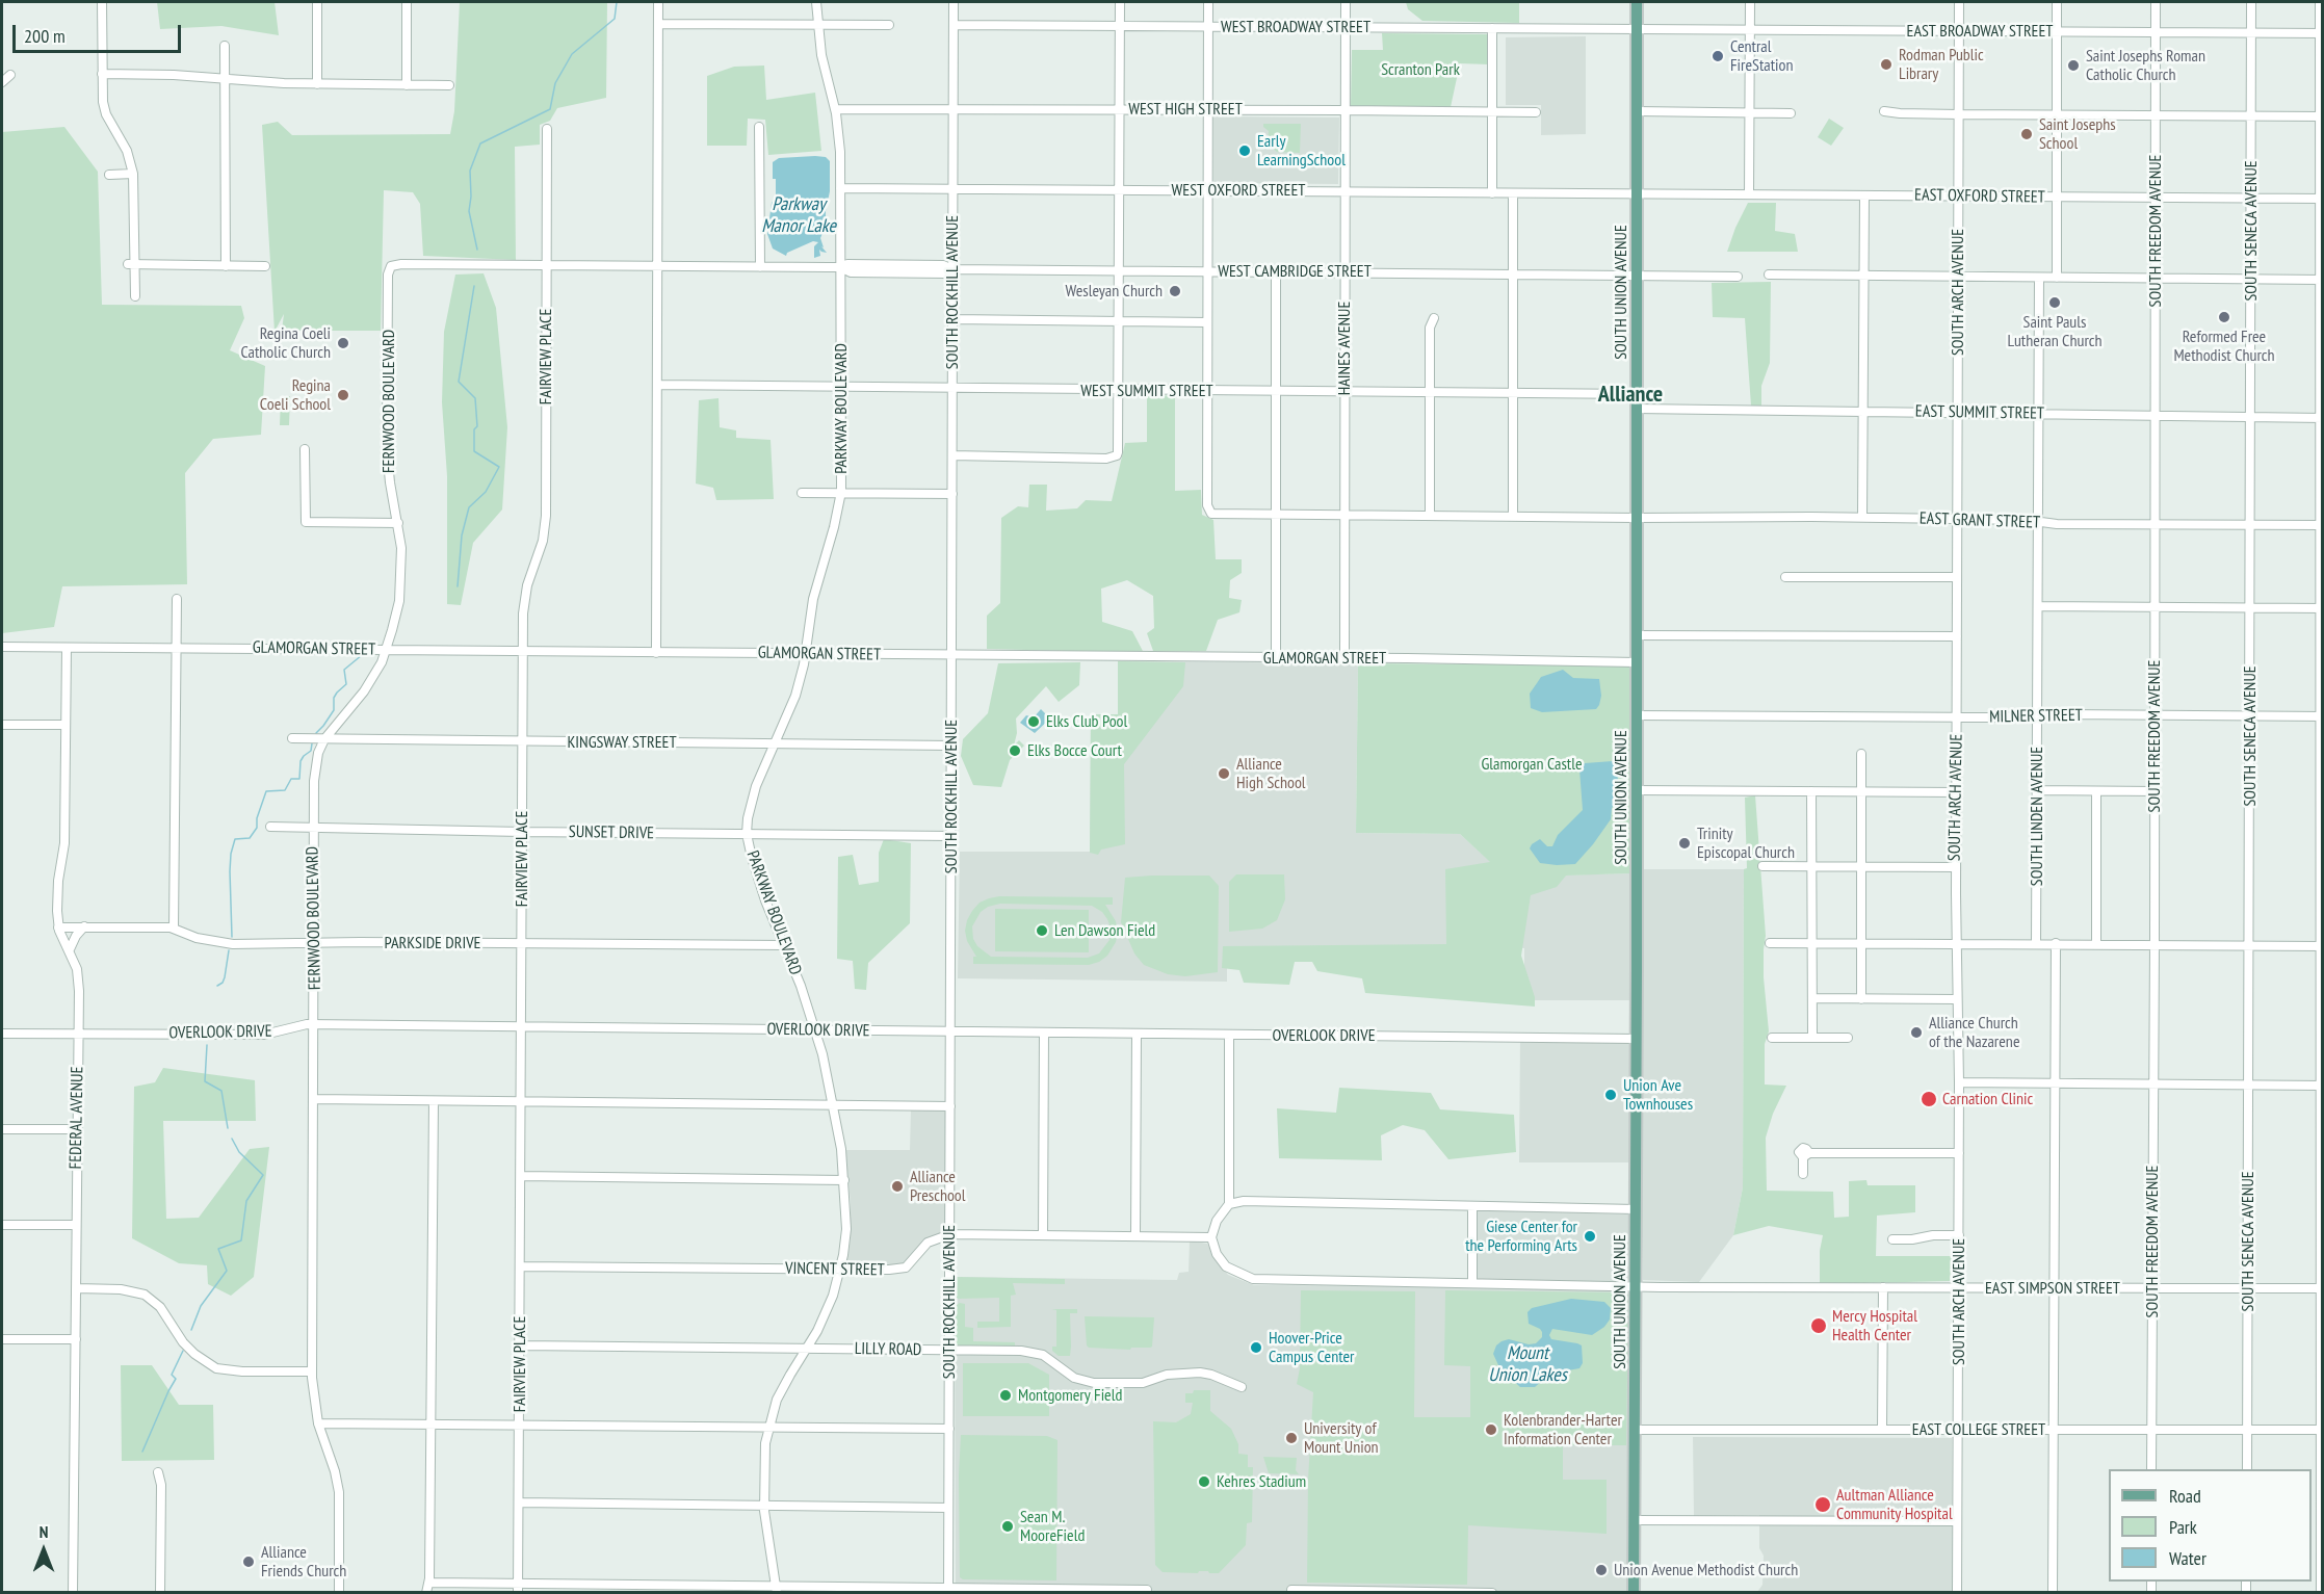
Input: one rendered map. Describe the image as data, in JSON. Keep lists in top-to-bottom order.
{
  "streets": {
    "main road": ["SOUTH UNION AVENUE"],
    "street": [
      "WEST BROADWAY STREET",
      "EAST BROADWAY STREET",
      "WEST HIGH STREET",
      "WEST OXFORD STREET",
      "EAST OXFORD STREET",
      "SOUTH FREEDOM AVENUE",
      "SOUTH SENECA AVENUE",
      "WEST CAMBRIDGE STREET",
      "SOUTH ROCKHILL AVENUE",
      "SOUTH ARCH AVENUE",
      "HAINES AVENUE",
      "FAIRVIEW PLACE",
      "WEST SUMMIT STREET",
      "FERNWOOD BOULEVARD",
      "PARKWAY BOULEVARD",
      "EAST SUMMIT STREET",
      "EAST GRANT STREET",
      "GLAMORGAN STREET",
      "MILNER STREET",
      "KINGSWAY STREET",
      "SOUTH LINDEN AVENUE",
      "SUNSET DRIVE",
      "PARKSIDE DRIVE",
      "OVERLOOK DRIVE",
      "FEDERAL AVENUE",
      "VINCENT STREET",
      "EAST SIMPSON STREET",
      "LILLY ROAD",
      "EAST COLLEGE STREET"
    ]
  },
  "crossings": [
    ["WEST BROADWAY STREET", "EAST BROADWAY STREET"],
    ["WEST BROADWAY STREET", "SOUTH ROCKHILL AVENUE"],
    ["WEST BROADWAY STREET", "SOUTH UNION AVENUE"],
    ["WEST BROADWAY STREET", "HAINES AVENUE"],
    ["EAST BROADWAY STREET", "SOUTH FREEDOM AVENUE"],
    ["EAST BROADWAY STREET", "SOUTH SENECA AVENUE"],
    ["EAST BROADWAY STREET", "SOUTH UNION AVENUE"],
    ["EAST BROADWAY STREET", "SOUTH ARCH AVENUE"],
    ["WEST HIGH STREET", "SOUTH ROCKHILL AVENUE"],
    ["WEST HIGH STREET", "HAINES AVENUE"],
    ["WEST HIGH STREET", "PARKWAY BOULEVARD"],
    ["WEST OXFORD STREET", "EAST OXFORD STREET"],
    ["WEST OXFORD STREET", "SOUTH ROCKHILL AVENUE"],
    ["WEST OXFORD STREET", "SOUTH UNION AVENUE"],
    ["WEST OXFORD STREET", "HAINES AVENUE"],
    ["WEST OXFORD STREET", "PARKWAY BOULEVARD"],
    ["EAST OXFORD STREET", "SOUTH FREEDOM AVENUE"],
    ["EAST OXFORD STREET", "SOUTH SENECA AVENUE"],
    ["EAST OXFORD STREET", "SOUTH UNION AVENUE"],
    ["EAST OXFORD STREET", "SOUTH ARCH AVENUE"],
    ["SOUTH FREEDOM AVENUE", "EAST SUMMIT STREET"],
    ["SOUTH FREEDOM AVENUE", "EAST GRANT STREET"],
    ["SOUTH FREEDOM AVENUE", "MILNER STREET"],
    ["SOUTH FREEDOM AVENUE", "EAST SIMPSON STREET"],
    ["SOUTH FREEDOM AVENUE", "EAST COLLEGE STREET"],
    ["SOUTH SENECA AVENUE", "EAST SUMMIT STREET"],
    ["SOUTH SENECA AVENUE", "EAST GRANT STREET"],
    ["SOUTH SENECA AVENUE", "MILNER STREET"],
    ["SOUTH SENECA AVENUE", "EAST SIMPSON STREET"],
    ["SOUTH SENECA AVENUE", "EAST COLLEGE STREET"],
    ["WEST CAMBRIDGE STREET", "SOUTH ROCKHILL AVENUE"],
    ["WEST CAMBRIDGE STREET", "SOUTH UNION AVENUE"],
    ["WEST CAMBRIDGE STREET", "HAINES AVENUE"],
    ["WEST CAMBRIDGE STREET", "FAIRVIEW PLACE"],
    ["WEST CAMBRIDGE STREET", "FERNWOOD BOULEVARD"],
    ["WEST CAMBRIDGE STREET", "PARKWAY BOULEVARD"],
    ["SOUTH ROCKHILL AVENUE", "WEST SUMMIT STREET"],
    ["SOUTH ROCKHILL AVENUE", "GLAMORGAN STREET"],
    ["SOUTH ROCKHILL AVENUE", "KINGSWAY STREET"],
    ["SOUTH ROCKHILL AVENUE", "SUNSET DRIVE"],
    ["SOUTH ROCKHILL AVENUE", "OVERLOOK DRIVE"],
    ["SOUTH ROCKHILL AVENUE", "VINCENT STREET"],
    ["SOUTH ROCKHILL AVENUE", "LILLY ROAD"],
    ["SOUTH UNION AVENUE", "WEST SUMMIT STREET"],
    ["SOUTH UNION AVENUE", "EAST SUMMIT STREET"],
    ["SOUTH UNION AVENUE", "EAST GRANT STREET"],
    ["SOUTH UNION AVENUE", "GLAMORGAN STREET"],
    ["SOUTH UNION AVENUE", "MILNER STREET"],
    ["SOUTH UNION AVENUE", "OVERLOOK DRIVE"],
    ["SOUTH UNION AVENUE", "EAST SIMPSON STREET"],
    ["SOUTH UNION AVENUE", "EAST COLLEGE STREET"],
    ["SOUTH ARCH AVENUE", "EAST SUMMIT STREET"],
    ["SOUTH ARCH AVENUE", "EAST GRANT STREET"],
    ["SOUTH ARCH AVENUE", "MILNER STREET"],
    ["SOUTH ARCH AVENUE", "EAST SIMPSON STREET"],
    ["SOUTH ARCH AVENUE", "EAST COLLEGE STREET"],
    ["HAINES AVENUE", "WEST SUMMIT STREET"],
    ["HAINES AVENUE", "EAST GRANT STREET"],
    ["HAINES AVENUE", "GLAMORGAN STREET"],
    ["FAIRVIEW PLACE", "GLAMORGAN STREET"],
    ["FAIRVIEW PLACE", "KINGSWAY STREET"],
    ["FAIRVIEW PLACE", "SUNSET DRIVE"],
    ["FAIRVIEW PLACE", "PARKSIDE DRIVE"],
    ["FAIRVIEW PLACE", "OVERLOOK DRIVE"],
    ["FAIRVIEW PLACE", "VINCENT STREET"],
    ["FAIRVIEW PLACE", "LILLY ROAD"],
    ["WEST SUMMIT STREET", "PARKWAY BOULEVARD"],
    ["WEST SUMMIT STREET", "EAST GRANT STREET"],
    ["FERNWOOD BOULEVARD", "GLAMORGAN STREET"],
    ["FERNWOOD BOULEVARD", "KINGSWAY STREET"],
    ["FERNWOOD BOULEVARD", "SUNSET DRIVE"],
    ["FERNWOOD BOULEVARD", "PARKSIDE DRIVE"],
    ["FERNWOOD BOULEVARD", "OVERLOOK DRIVE"],
    ["PARKWAY BOULEVARD", "GLAMORGAN STREET"],
    ["PARKWAY BOULEVARD", "KINGSWAY STREET"],
    ["PARKWAY BOULEVARD", "SUNSET DRIVE"],
    ["PARKWAY BOULEVARD", "PARKSIDE DRIVE"],
    ["PARKWAY BOULEVARD", "OVERLOOK DRIVE"],
    ["PARKWAY BOULEVARD", "VINCENT STREET"],
    ["PARKWAY BOULEVARD", "LILLY ROAD"],
    ["EAST SUMMIT STREET", "SOUTH LINDEN AVENUE"],
    ["EAST GRANT STREET", "SOUTH LINDEN AVENUE"],
    ["GLAMORGAN STREET", "FEDERAL AVENUE"],
    ["MILNER STREET", "SOUTH LINDEN AVENUE"],
    ["PARKSIDE DRIVE", "FEDERAL AVENUE"],
    ["OVERLOOK DRIVE", "FEDERAL AVENUE"],
    ["VINCENT STREET", "EAST SIMPSON STREET"]
  ],
  "districts": ["Alliance"],
  "water": ["Parkway Manor Lake", "Mount Union Lakes"],
  "parks": ["Scranton Park", "Glamorgan Castle"],
  "places": [
    "Central FireStation",
    "Rodman Public Library",
    "Saint Josephs Roman Catholic Church",
    "Saint Josephs School",
    "Early LearningSchool",
    "Wesleyan Church",
    "Saint Pauls Lutheran Church",
    "Reformed Free Methodist Church",
    "Regina Coeli Catholic Church",
    "Regina Coeli School",
    "Elks Club Pool",
    "Elks Bocce Court",
    "Alliance High School",
    "Trinity Episcopal Church",
    "Len Dawson Field",
    "Alliance Church of the Nazarene",
    "Union Ave Townhouses",
    "Carnation Clinic",
    "Alliance Preschool",
    "Giese Center for the Performing Arts",
    "Mercy Hospital Health Center",
    "Hoover-Price Campus Center",
    "Montgomery Field",
    "Kolenbrander-Harter Information Center",
    "University of Mount Union",
    "Kehres Stadium",
    "Aultman Alliance Community Hospital",
    "Sean M. MooreField",
    "Alliance Friends Church",
    "Union Avenue Methodist Church"
  ],
  "legend": ["Road", "Park", "Water"],
  "scale_bar": "200 m",
  "north": "top"
}
